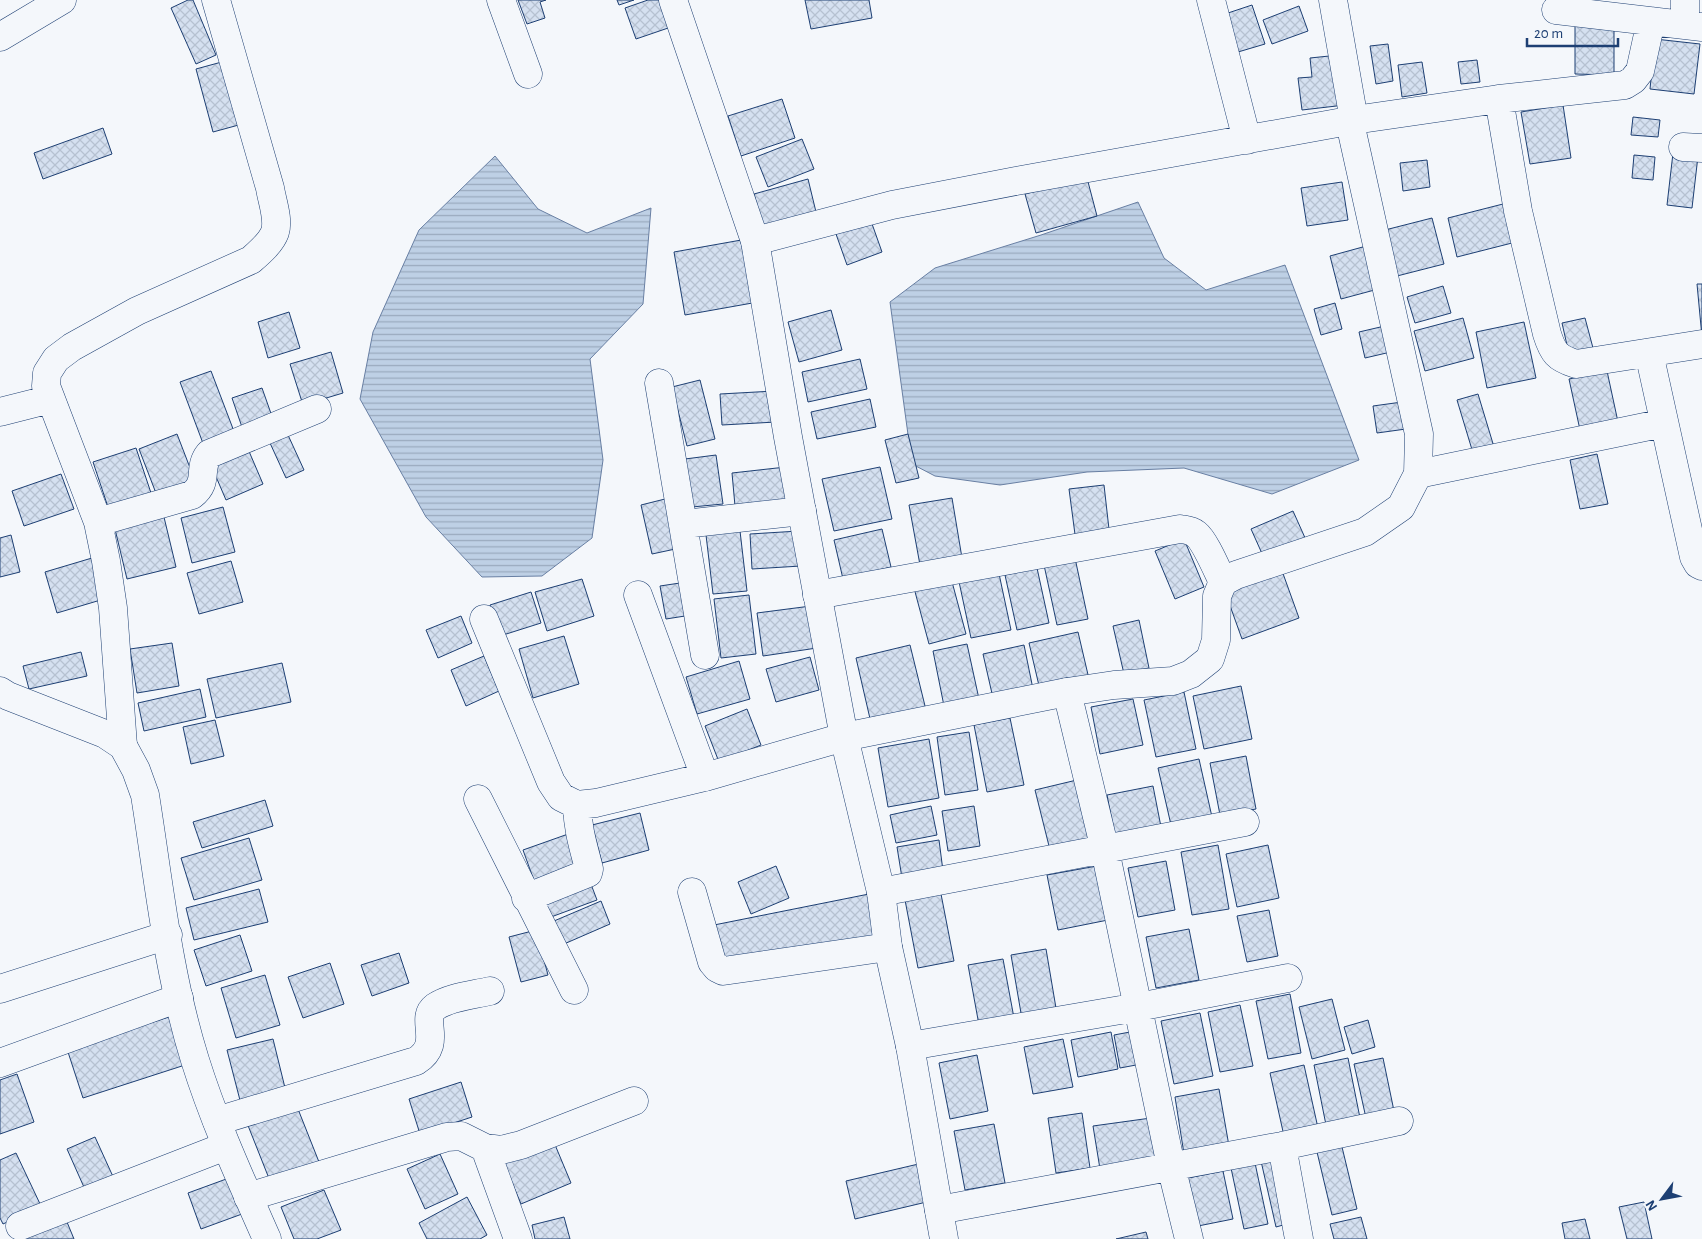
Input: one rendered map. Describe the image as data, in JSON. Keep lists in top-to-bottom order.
{
  "scale_bar": "20 m",
  "north": "bottom left"
}
